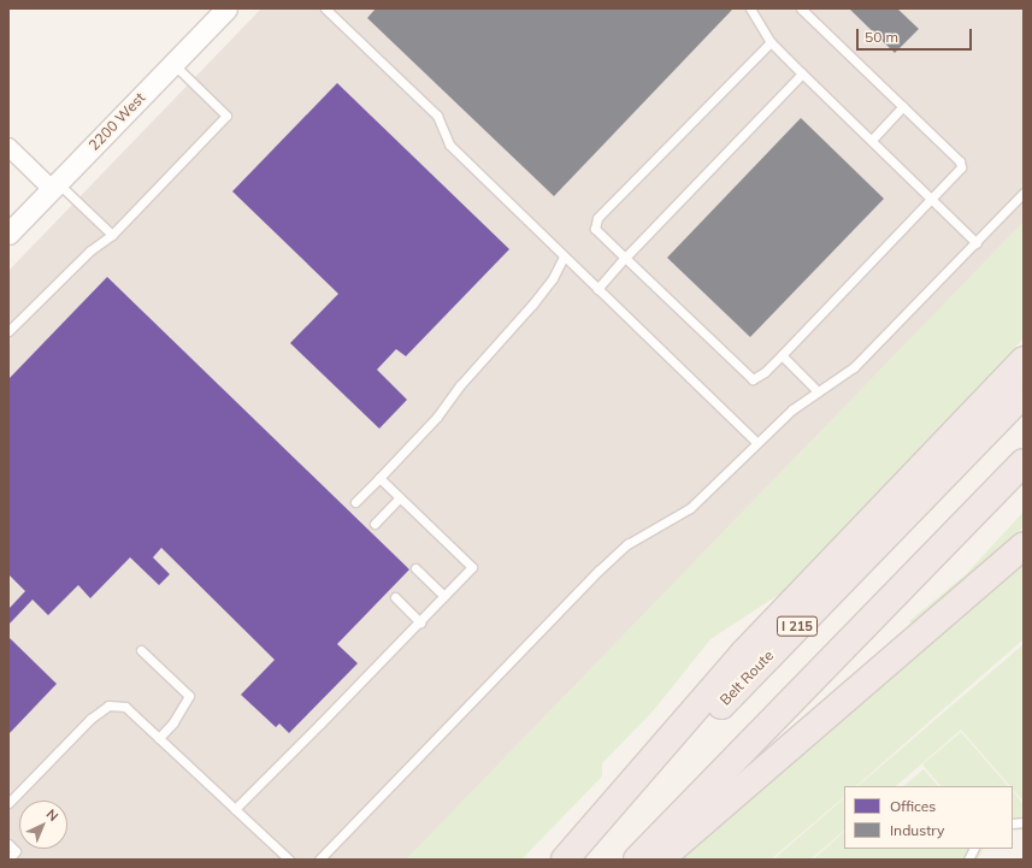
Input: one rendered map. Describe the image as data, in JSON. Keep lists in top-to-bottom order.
{
  "streets": {
    "highway": ["I 215", "Belt Route"],
    "street": ["2200 West"]
  },
  "legend": ["Offices", "Industry"],
  "scale_bar": "50 m",
  "north": "top right"
}
